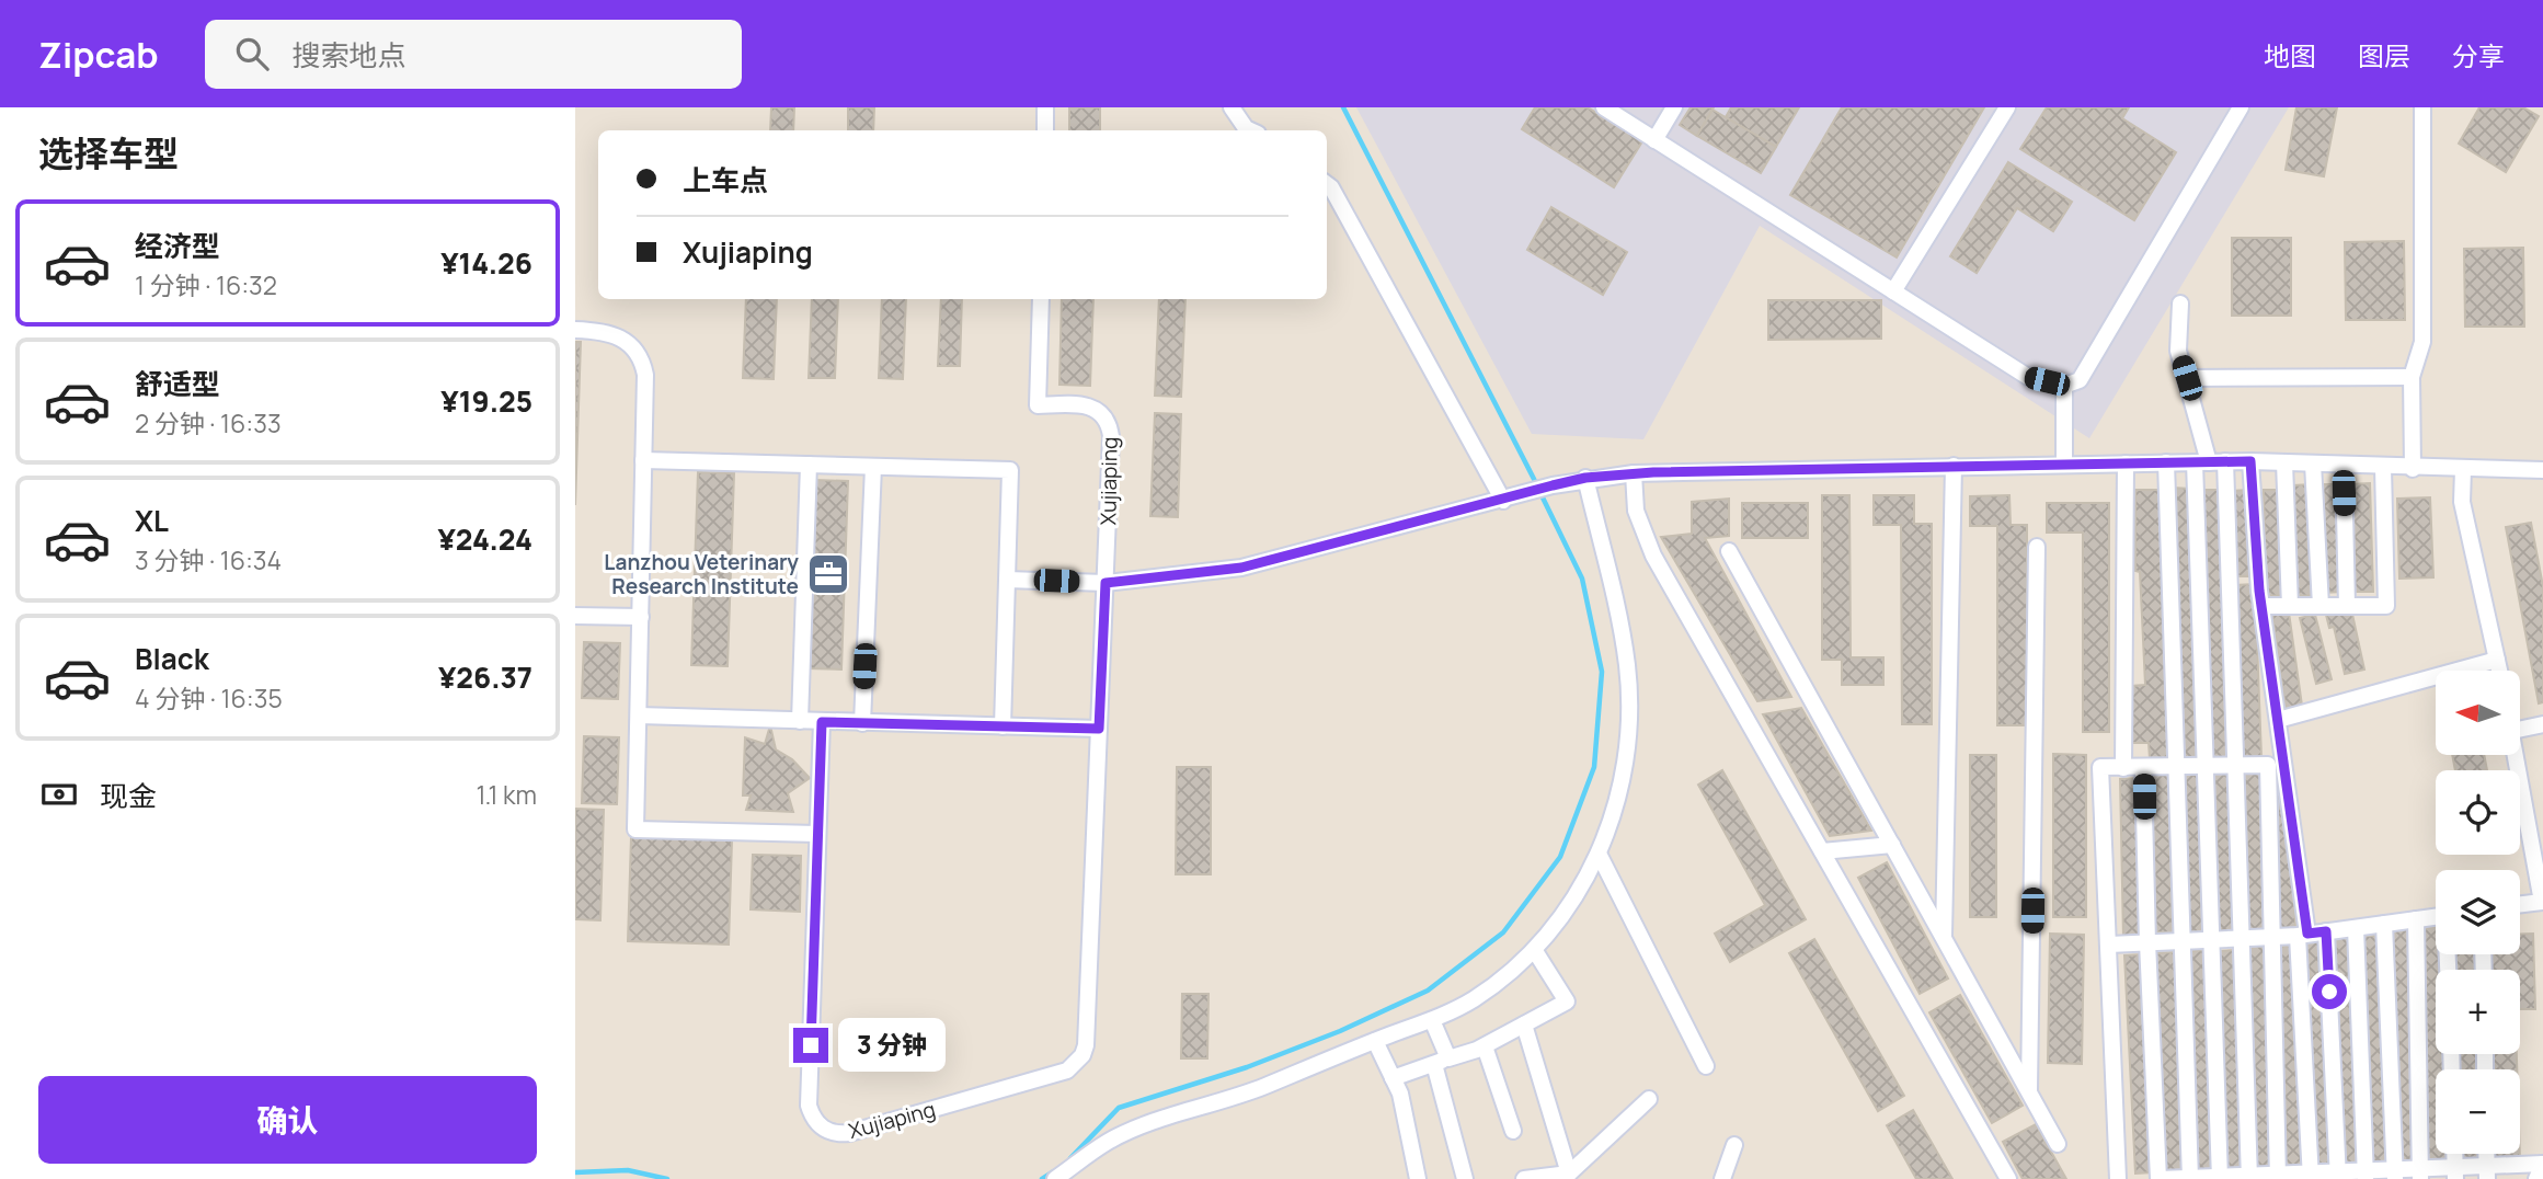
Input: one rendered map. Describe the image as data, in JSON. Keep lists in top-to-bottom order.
{
  "streets": {
    "street": ["Xujiaping"]
  },
  "places": {
    "office": ["Lanzhou Veterinary Research Institute"]
  },
  "north": "left",
  "page": {
    "header": "Zipcab",
    "search": "搜索地点",
    "nav": ["地图", "图层", "分享"],
    "heading": "选择车型",
    "banner": ["上车点", "Xujiaping"],
    "list": [
      {
        "name": "经济型",
        "note": "1 分钟 · 16:32",
        "value": "¥14.26"
      },
      {
        "name": "舒适型",
        "note": "2 分钟 · 16:33",
        "value": "¥19.25"
      },
      {
        "name": "XL",
        "note": "3 分钟 · 16:34",
        "value": "¥24.24"
      },
      {
        "name": "Black",
        "note": "4 分钟 · 16:35",
        "value": "¥26.37"
      }
    ],
    "map_buttons": ["+", "−"],
    "pay": ["现金", "1.1 km"],
    "bubble": "3 分钟",
    "buttons": "确认"
  }
}
